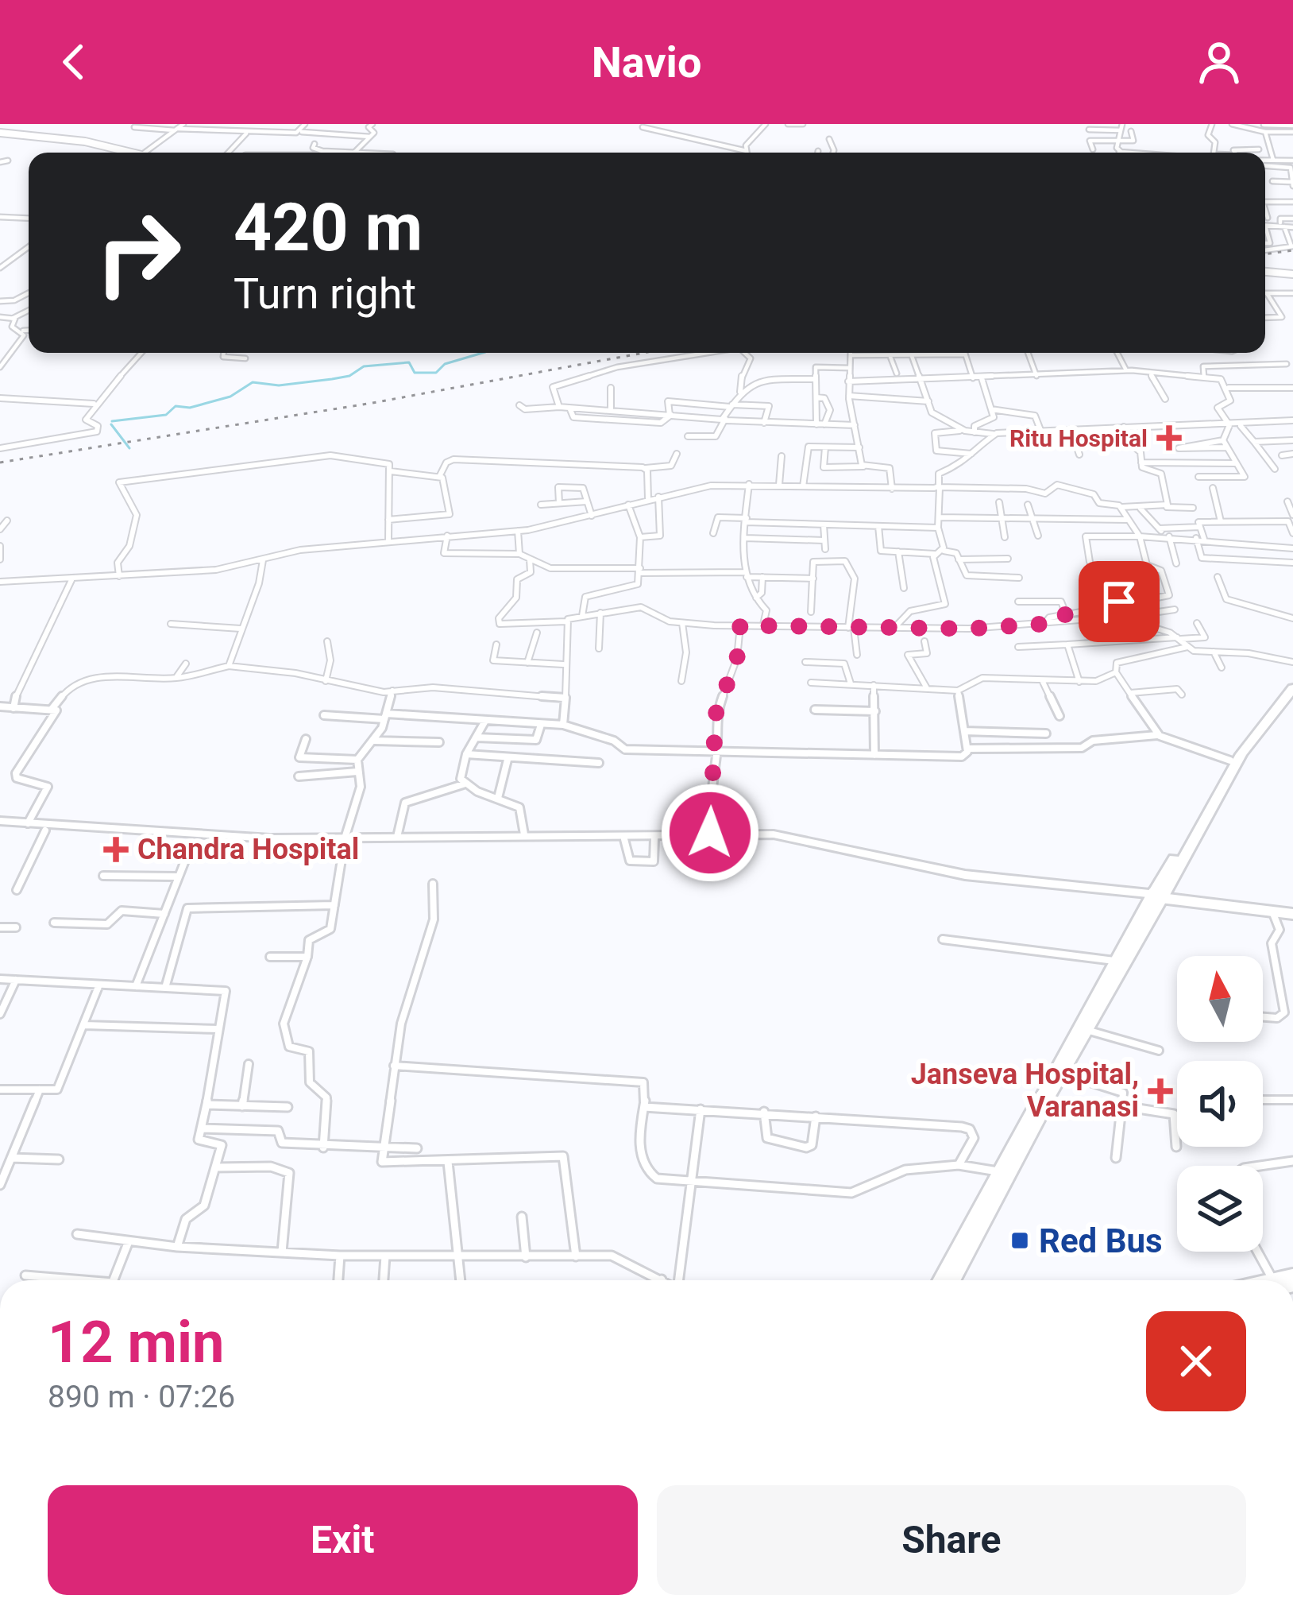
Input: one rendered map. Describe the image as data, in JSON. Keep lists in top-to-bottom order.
{
  "places": {
    "health": ["Ritu Hospital", "Chandra Hospital", "Janseva Hospital, Varanasi"],
    "transit": ["Red Bus"]
  },
  "north": "top",
  "page": {
    "header": "Navio",
    "turn": ["420 m", "Turn right"],
    "heading": ["12 min", "890 m · 07:26"],
    "buttons": ["Exit", "Share"]
  }
}
